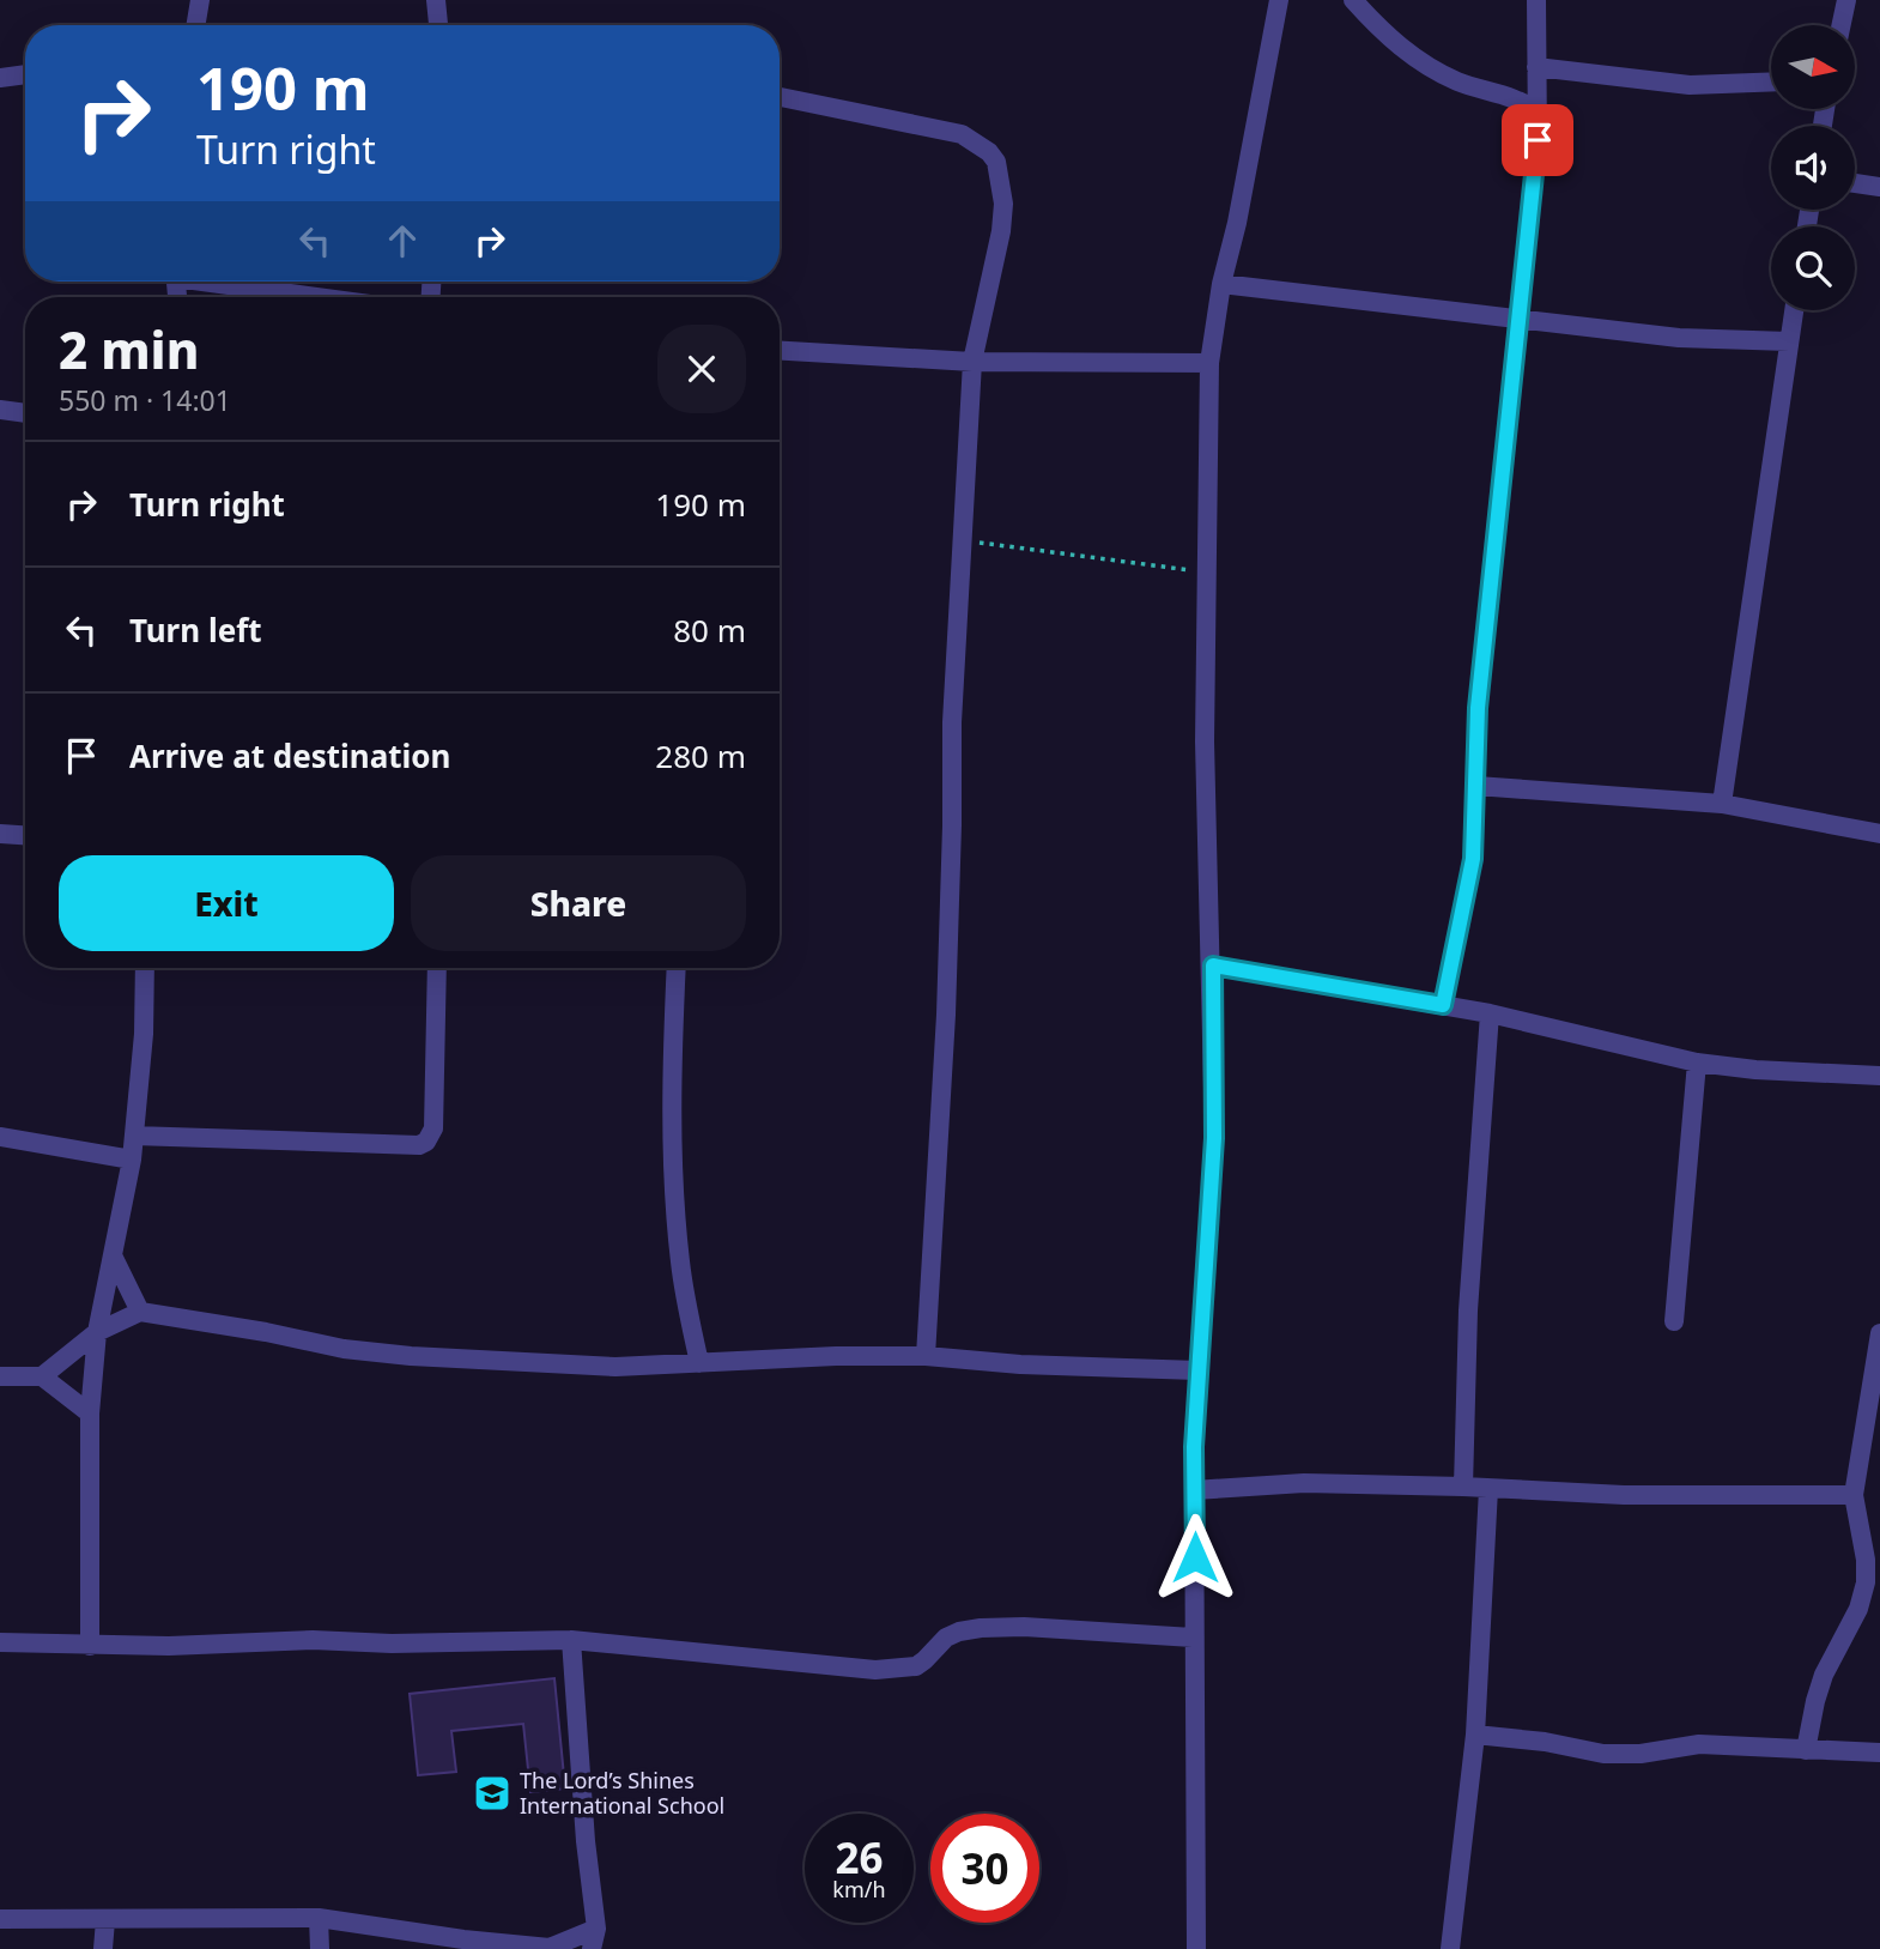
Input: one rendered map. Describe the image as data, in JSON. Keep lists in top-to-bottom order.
{
  "places": {
    "school or university": ["The Lord’s Shines International School"]
  },
  "north": "right",
  "page": {
    "turn": ["190 m", "Turn right"],
    "heading": ["2 min", "550 m · 14:01"],
    "list": [
      {
        "name": "Turn right",
        "value": "190 m"
      },
      {
        "name": "Turn left",
        "value": "80 m"
      },
      {
        "name": "Arrive at destination",
        "value": "280 m"
      }
    ],
    "buttons": ["Exit", "Share"],
    "speed": "26 km/h",
    "limit": "30"
  }
}
